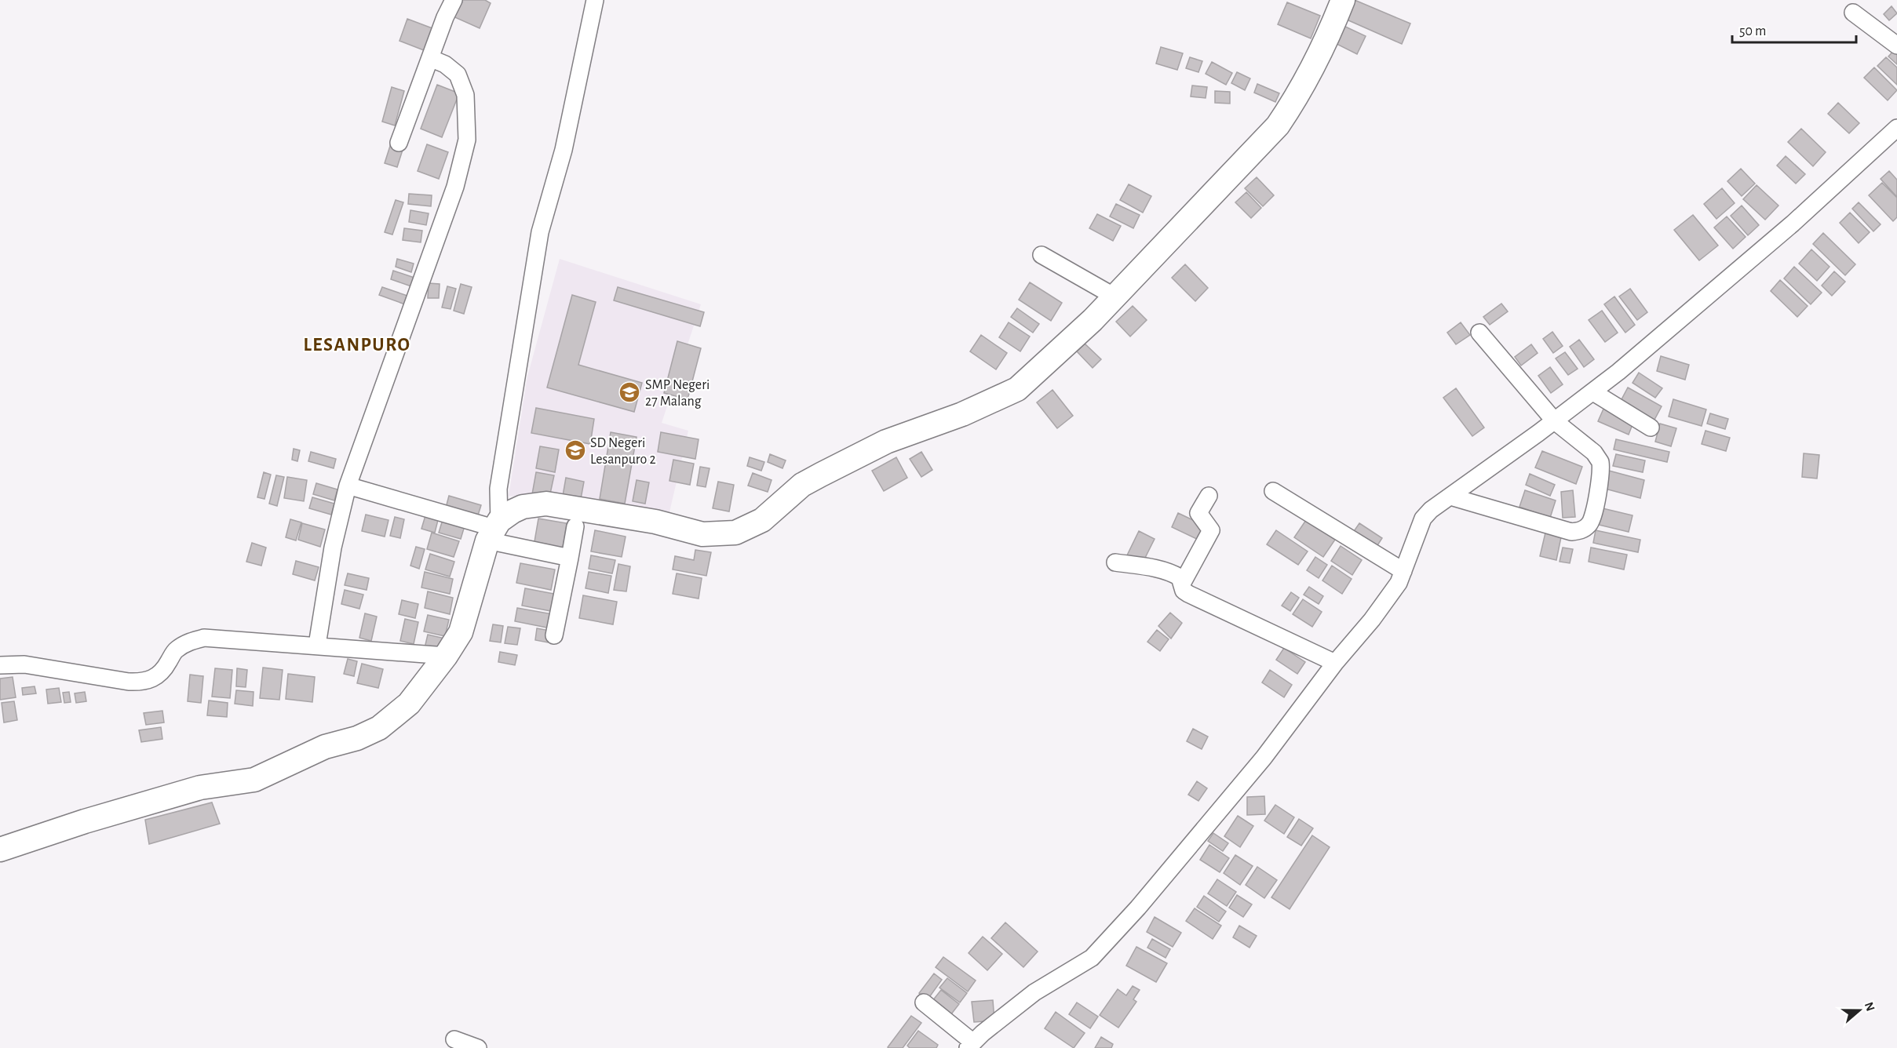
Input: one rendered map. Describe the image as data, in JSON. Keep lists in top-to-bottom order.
{
  "districts": ["LESANPURO"],
  "places": {
    "school or university": ["SMP Negeri 27 Malang", "SD Negeri Lesanpuro 2"]
  },
  "scale_bar": "50 m",
  "north": "right"
}
